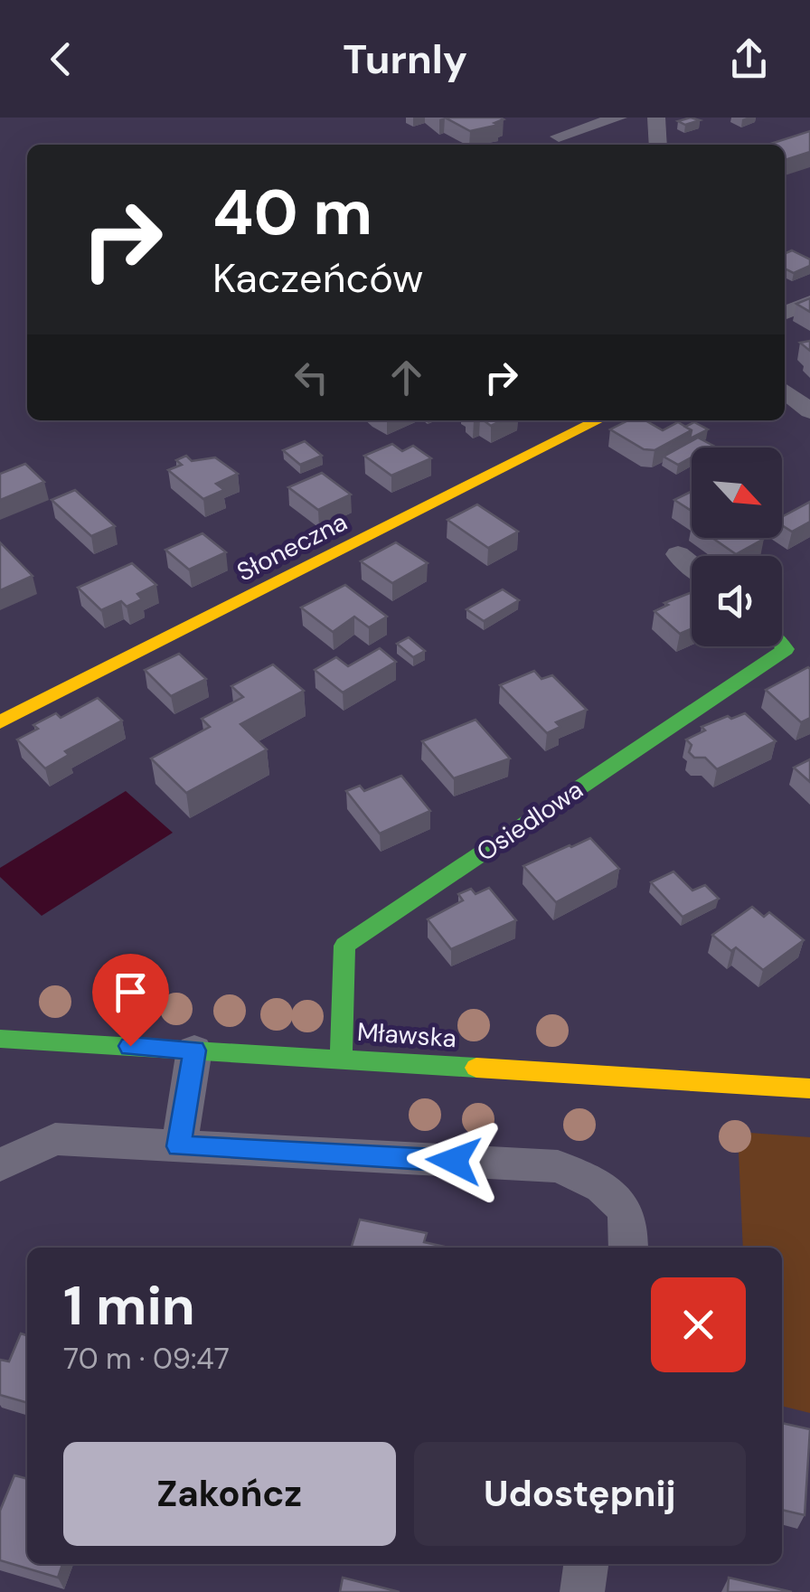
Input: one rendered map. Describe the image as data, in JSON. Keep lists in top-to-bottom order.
{
  "streets": {
    "street": ["Słoneczna", "Osiedlowa", "Mławska"]
  },
  "crossings": [
    ["Osiedlowa", "Mławska"]
  ],
  "north": "bottom right",
  "page": {
    "header": "Turnly",
    "turn": ["40 m", "Kaczeńców"],
    "heading": ["1 min", "70 m · 09:47"],
    "buttons": ["Zakończ", "Udostępnij"]
  }
}
